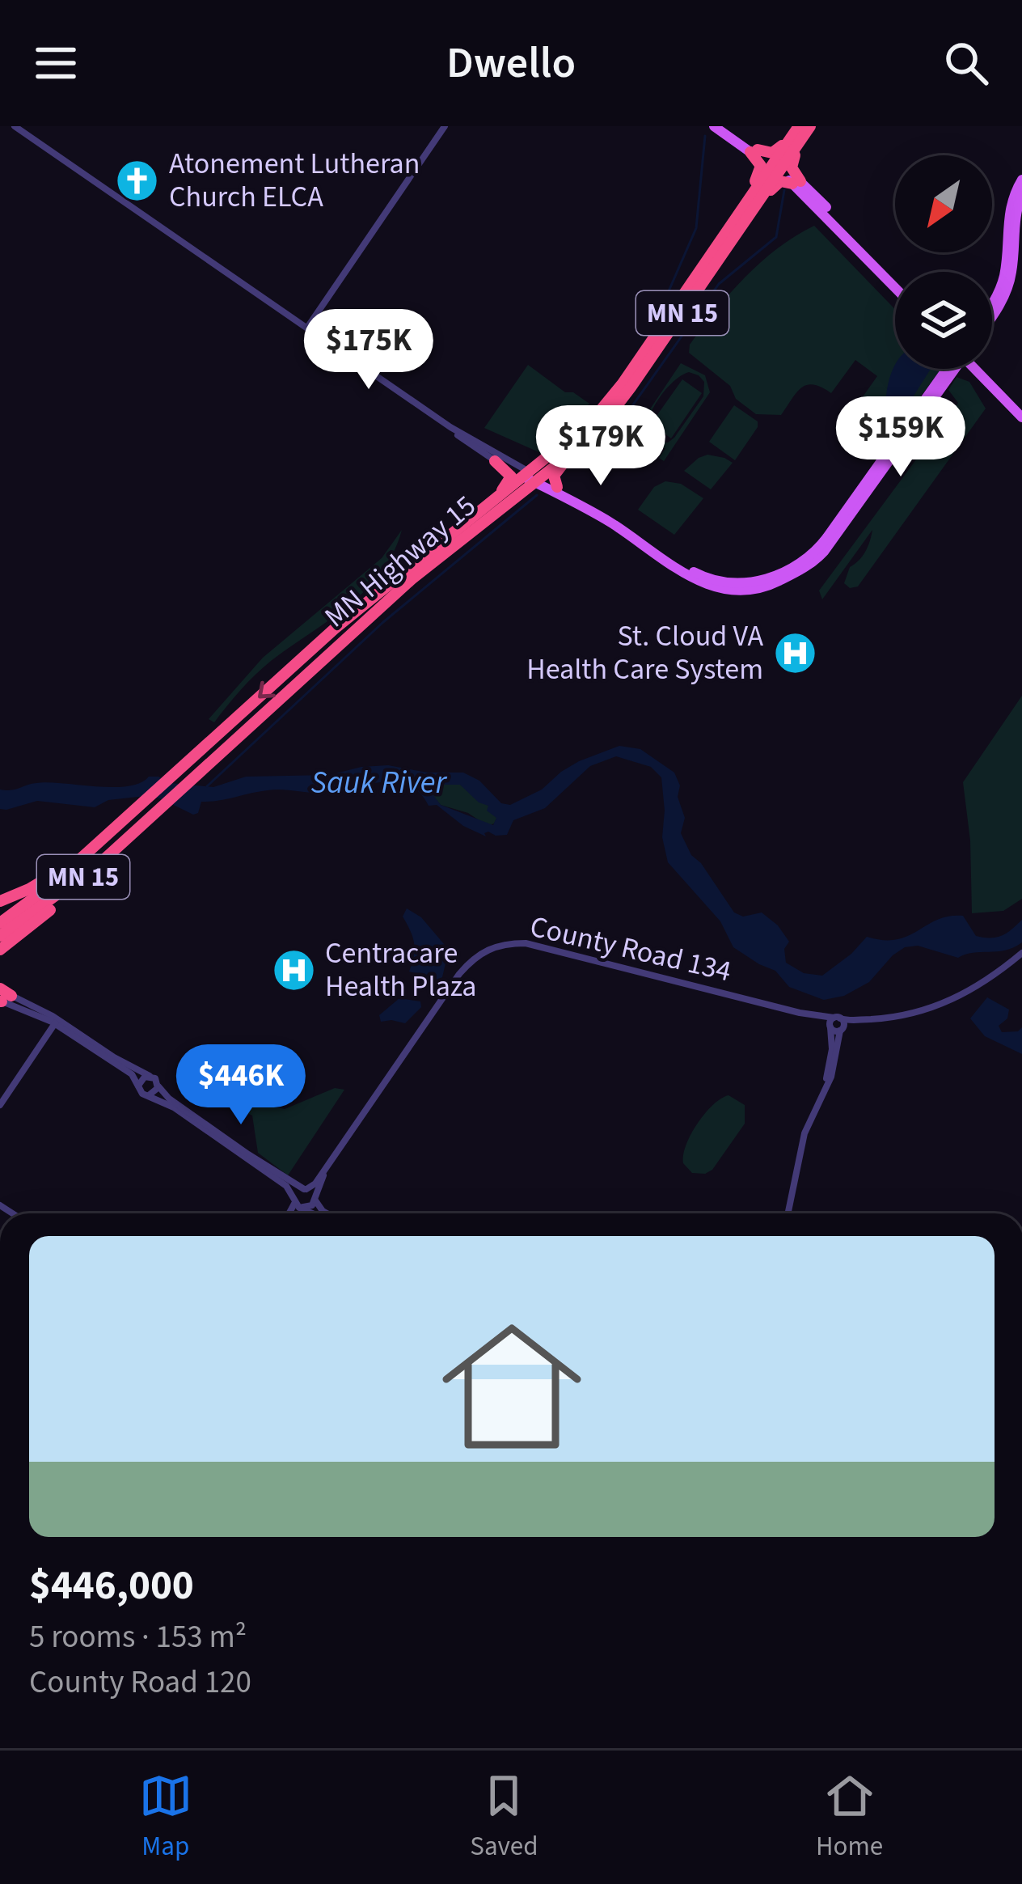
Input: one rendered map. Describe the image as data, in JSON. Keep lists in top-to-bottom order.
{
  "streets": {
    "highway": ["MN 15", "MN Highway 15"],
    "street": ["County Road 134"]
  },
  "water": ["Sauk River"],
  "places": {
    "church": ["Atonement Lutheran Church ELCA"],
    "hospital": ["St. Cloud VA Health Care System", "Centracare Health Plaza"]
  },
  "north": "bottom left",
  "page": {
    "header": "Dwello",
    "price": [
      "$175K",
      "$159K",
      "$179K",
      "$446K"
    ],
    "list": [
      {
        "name": "$446,000",
        "note": "5 rooms · 153 m² · County Road 120"
      }
    ],
    "tabs": ["Map", "Saved", "Home"]
  }
}
